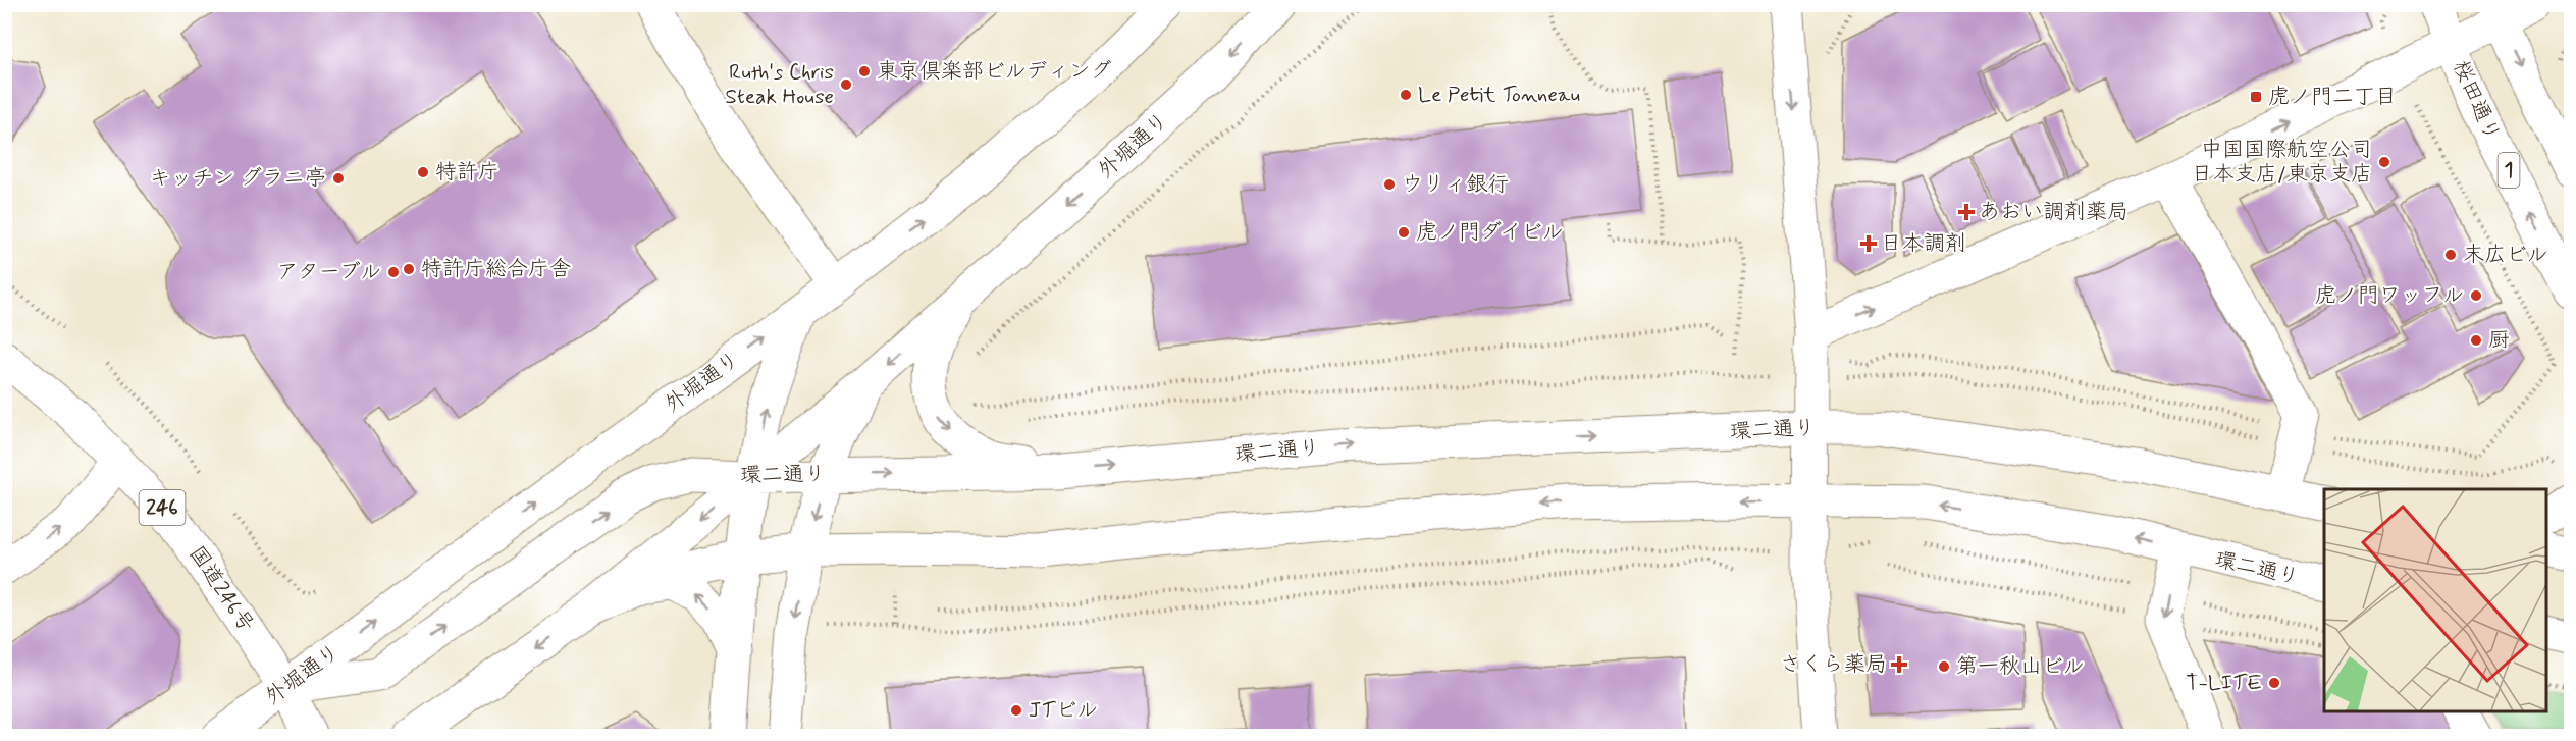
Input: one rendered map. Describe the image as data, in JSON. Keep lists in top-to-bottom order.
{
  "streets": {
    "main road": [
      "桜田通り",
      "外堀通り",
      "1",
      "環二通り",
      "246",
      "国道246号"
    ]
  },
  "crossings": [
    ["外堀通り", "環二通り"],
    ["外堀通り", "国道246号"],
    ["環二通り", "国道246号"]
  ],
  "places": {
    "other": [
      "東京倶楽部ビルディング",
      "Ruth's Chris Steak House",
      "Le Petit Tonneau",
      "中国国際航空公司 日本支店/東京支店",
      "特許庁",
      "キッチン グラニ亭",
      "ウリィ銀行",
      "虎ノ門ダイビル",
      "末広ビル",
      "特許庁総合庁舎",
      "アターブル",
      "虎ノ門ワッフル",
      "厨",
      "第一秋山ビル",
      "T-LITE",
      "JTビル"
    ],
    "transit": ["虎ノ門二丁目"],
    "health": ["あおい調剤薬局", "日本調剤", "さくら薬局"]
  }
}
